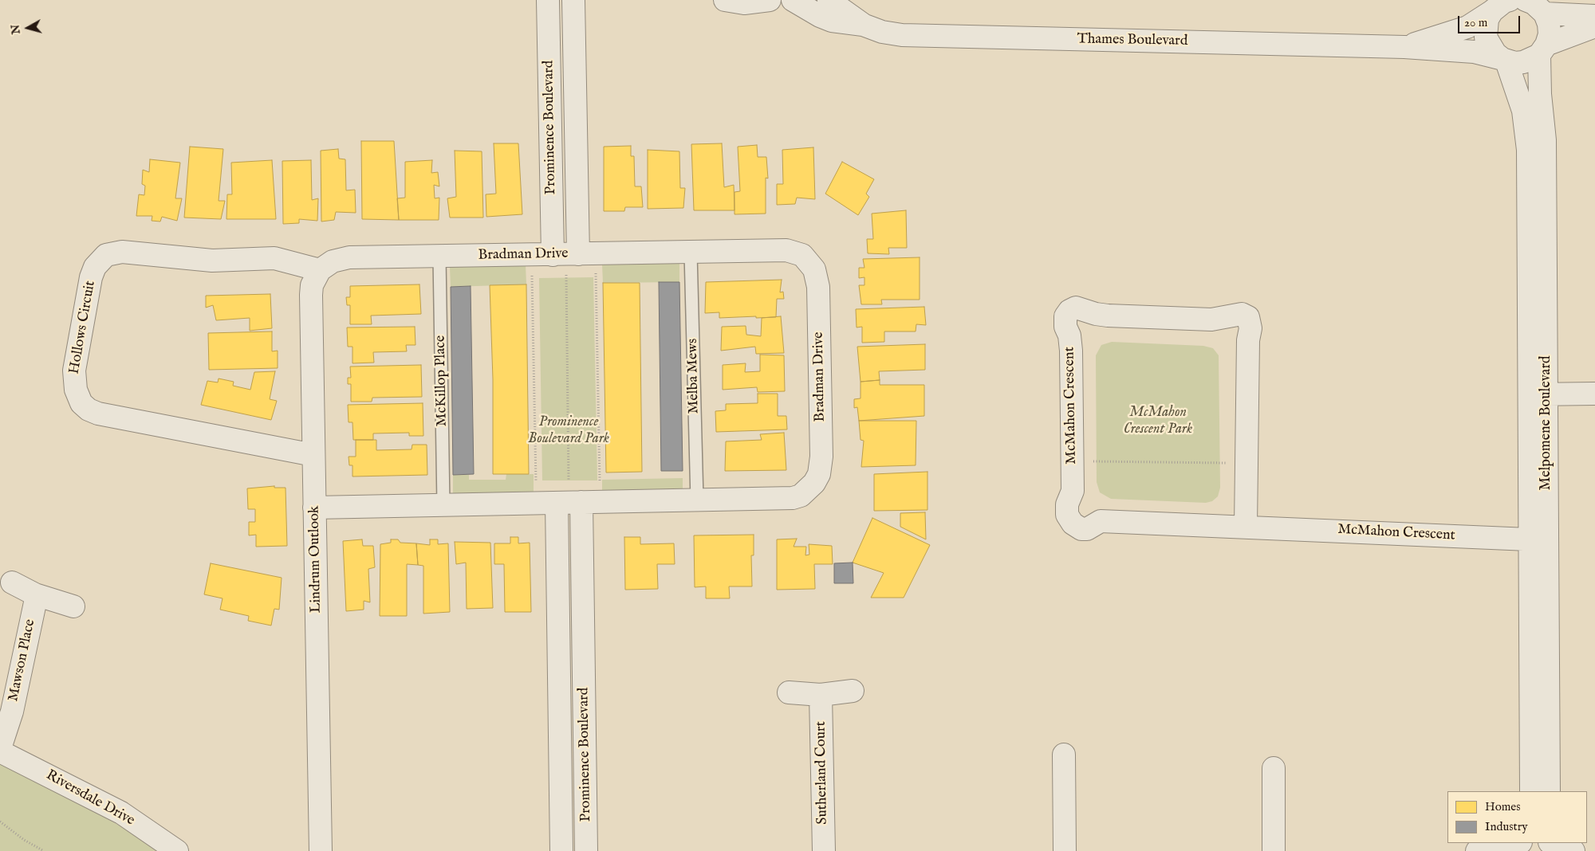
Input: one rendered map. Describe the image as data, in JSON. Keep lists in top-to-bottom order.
{
  "streets": {
    "street": [
      "Thames Boulevard",
      "Prominence Boulevard",
      "Bradman Drive",
      "Hollows Circuit",
      "McMahon Crescent",
      "Melpomene Boulevard",
      "Lindrum Outlook",
      "Mawson Place",
      "Sutherland Court",
      "Riversdale Drive"
    ],
    "lane": ["Melba Mews", "McKillop Place"]
  },
  "crossings": [
    ["Thames Boulevard", "Melpomene Boulevard"],
    ["Prominence Boulevard", "Bradman Drive"],
    ["Bradman Drive", "Hollows Circuit"],
    ["Bradman Drive", "Melba Mews"],
    ["Bradman Drive", "McKillop Place"],
    ["Bradman Drive", "Lindrum Outlook"],
    ["Hollows Circuit", "Lindrum Outlook"],
    ["McMahon Crescent", "Melpomene Boulevard"]
  ],
  "parks": ["McMahon Crescent Park", "Prominence Boulevard Park"],
  "legend": ["Homes", "Industry"],
  "scale_bar": "20 m",
  "north": "left"
}
